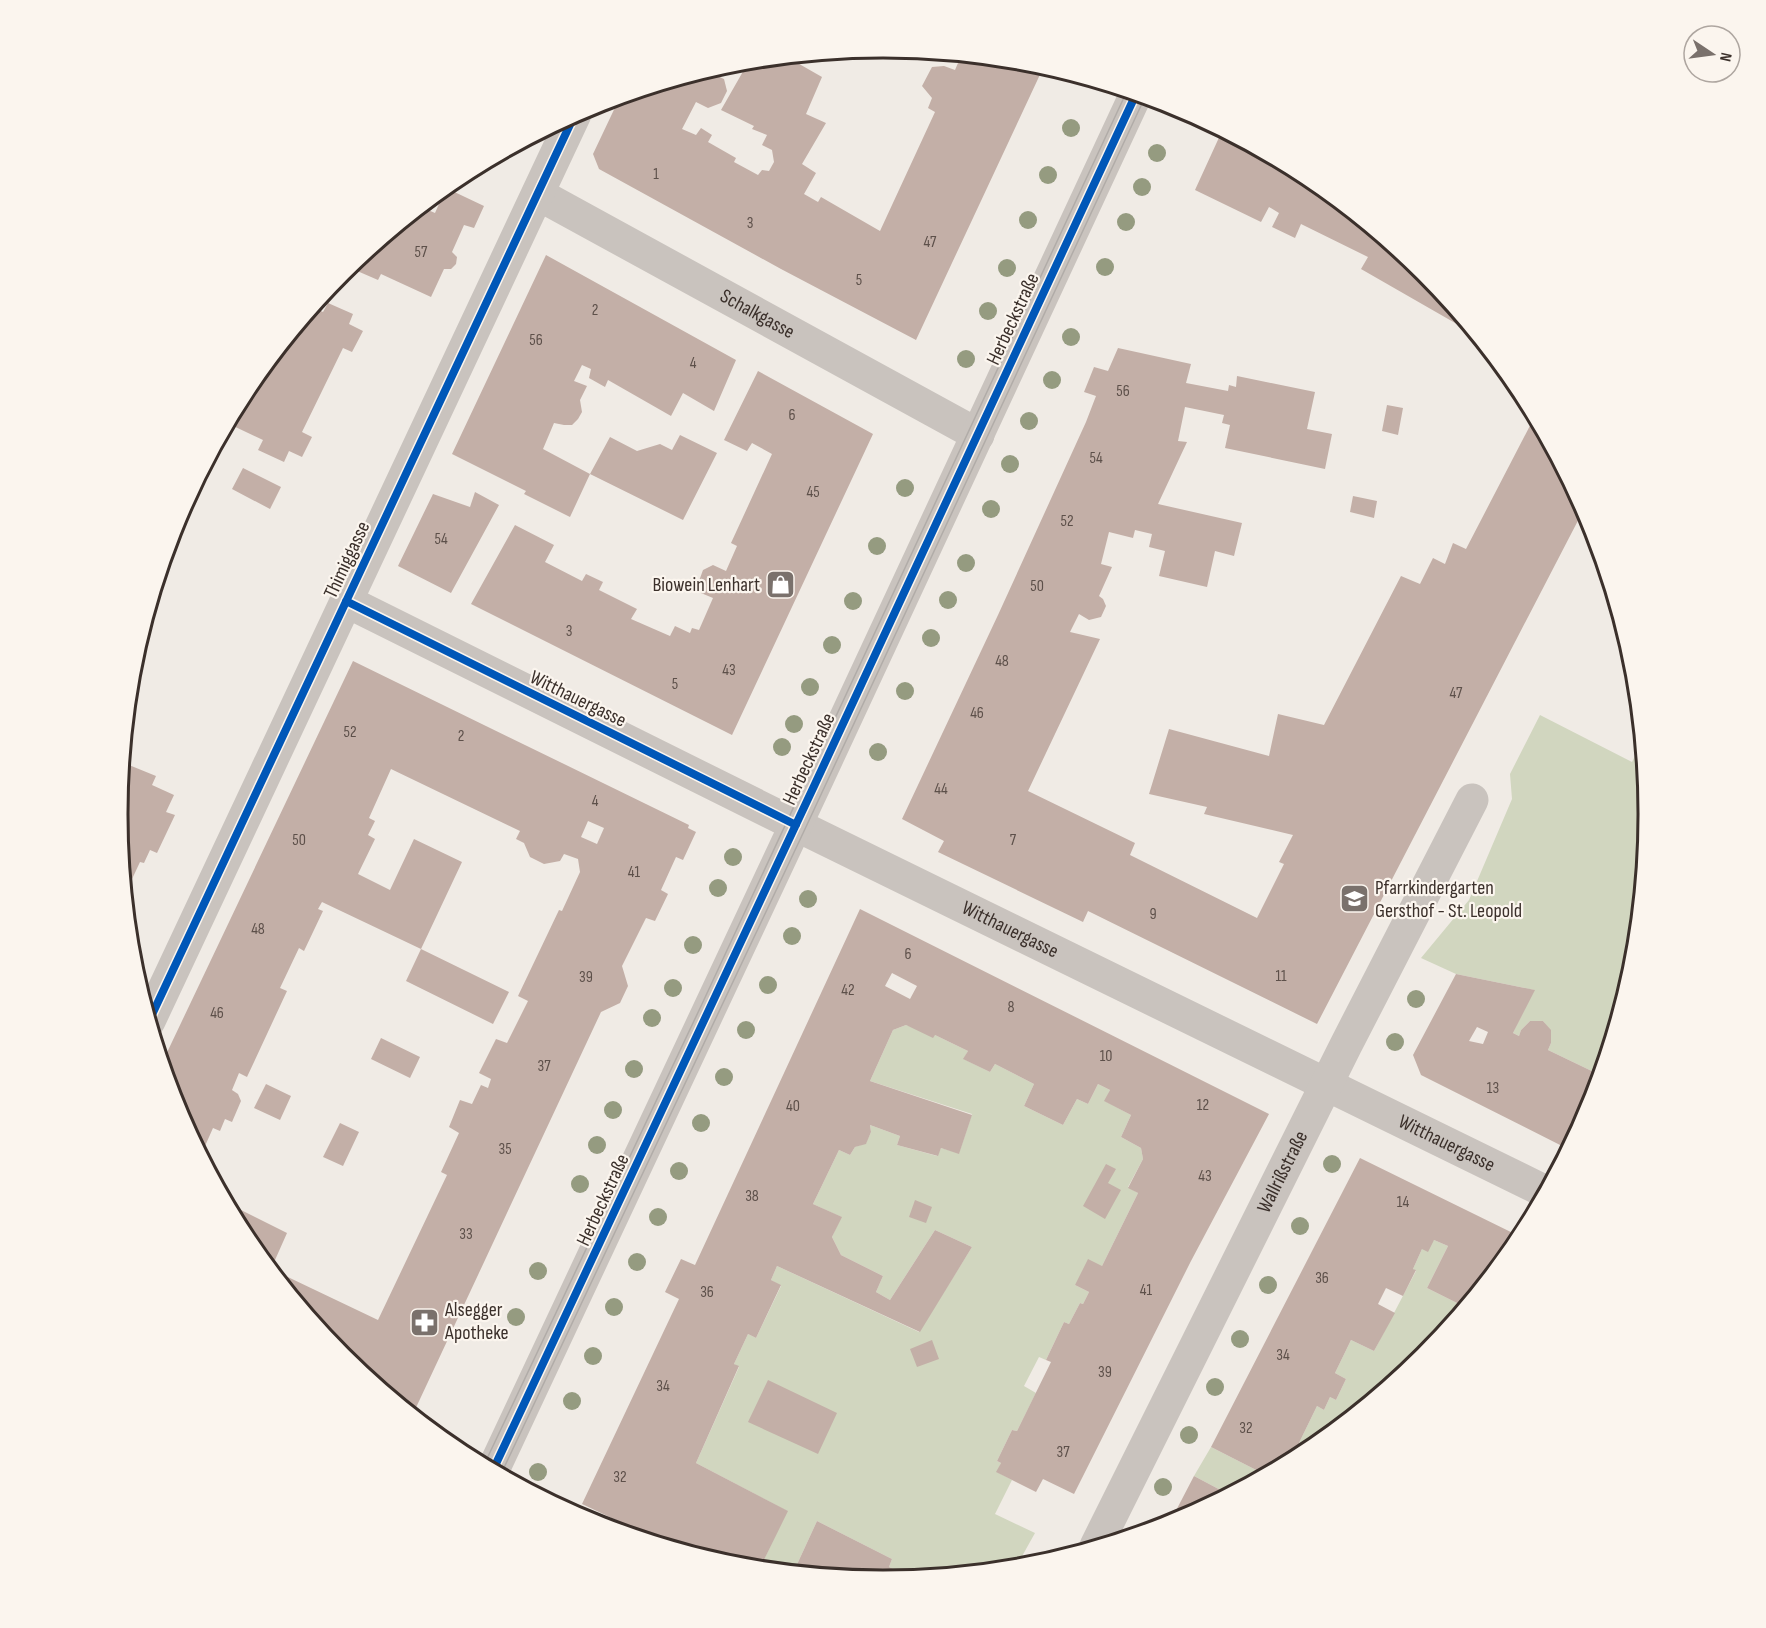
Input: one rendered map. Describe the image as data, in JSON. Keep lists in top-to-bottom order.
{
  "streets": {
    "street": [
      "Schalkgasse",
      "Herbeckstraße",
      "Thimiggasse",
      "Witthauergasse",
      "Wallrißstraße"
    ]
  },
  "crossings": [
    ["Schalkgasse", "Herbeckstraße"],
    ["Schalkgasse", "Thimiggasse"],
    ["Herbeckstraße", "Witthauergasse"],
    ["Thimiggasse", "Witthauergasse"],
    ["Witthauergasse", "Wallrißstraße"]
  ],
  "places": {
    "shop": ["Biowein Lenhart"],
    "school or university": ["Pfarrkindergarten Gersthof - St. Leopold"],
    "pharmacy": ["Alsegger Apotheke"]
  },
  "house_numbers": [
    "1",
    "3",
    "47",
    "57",
    "5",
    "2",
    "56",
    "4",
    "56",
    "6",
    "54",
    "45",
    "52",
    "54",
    "50",
    "3",
    "48",
    "43",
    "5",
    "47",
    "46",
    "52",
    "2",
    "44",
    "4",
    "50",
    "7",
    "41",
    "9",
    "48",
    "6",
    "11",
    "39",
    "42",
    "8",
    "46",
    "10",
    "37",
    "13",
    "12",
    "40",
    "35",
    "43",
    "38",
    "14",
    "33",
    "36",
    "41",
    "36",
    "34",
    "39",
    "34",
    "32",
    "37",
    "32"
  ],
  "north": "right"
}
